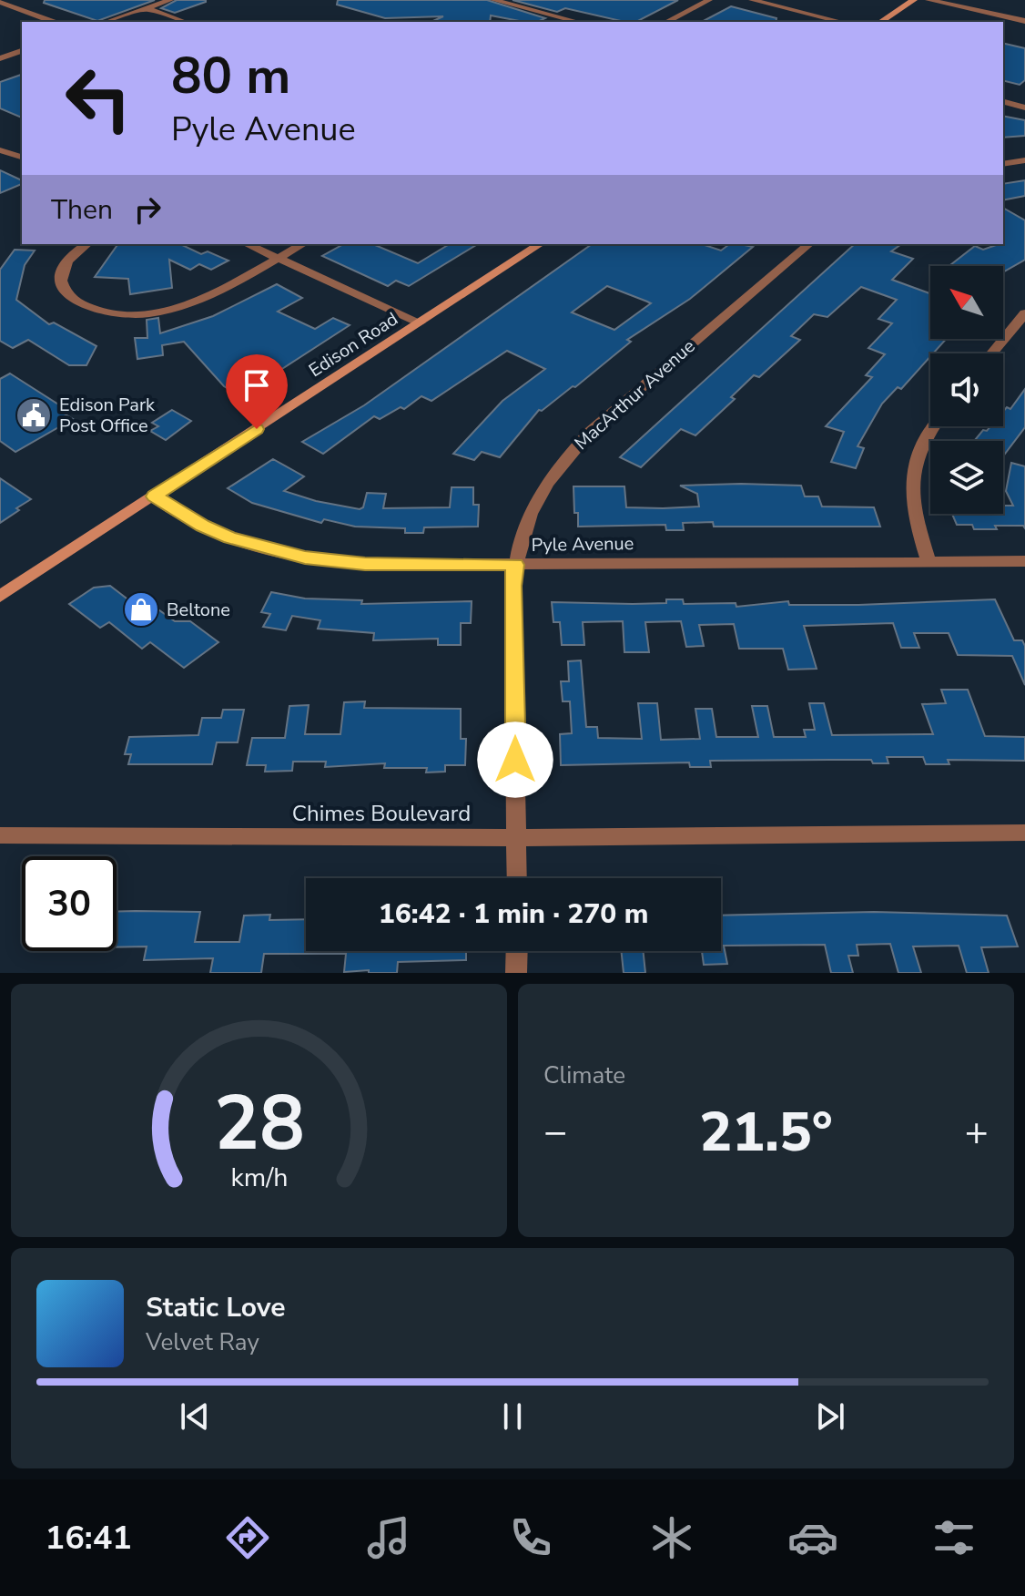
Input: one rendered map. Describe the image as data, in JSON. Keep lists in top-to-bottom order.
{
  "streets": {
    "main road": ["Edison Road"],
    "street": ["MacArthur Avenue", "Pyle Avenue", "Chimes Boulevard"]
  },
  "crossings": [
    ["Edison Road", "Pyle Avenue"],
    ["MacArthur Avenue", "Pyle Avenue"],
    ["MacArthur Avenue", "Chimes Boulevard"]
  ],
  "places": {
    "public building": ["Edison Park Post Office"],
    "shop": ["Beltone"]
  },
  "north": "top left",
  "page": {
    "turn": ["80 m", "Pyle Avenue"],
    "then": "Then",
    "limit": "30",
    "trip": "16:42 · 1 min · 270 m",
    "tile": "Climate",
    "heat": ["−", "21.5°", "+"],
    "song": ["Static Love", "Velvet Ray"],
    "tabs": "16:41",
    "gauge": ["28", "km/h"]
  }
}
